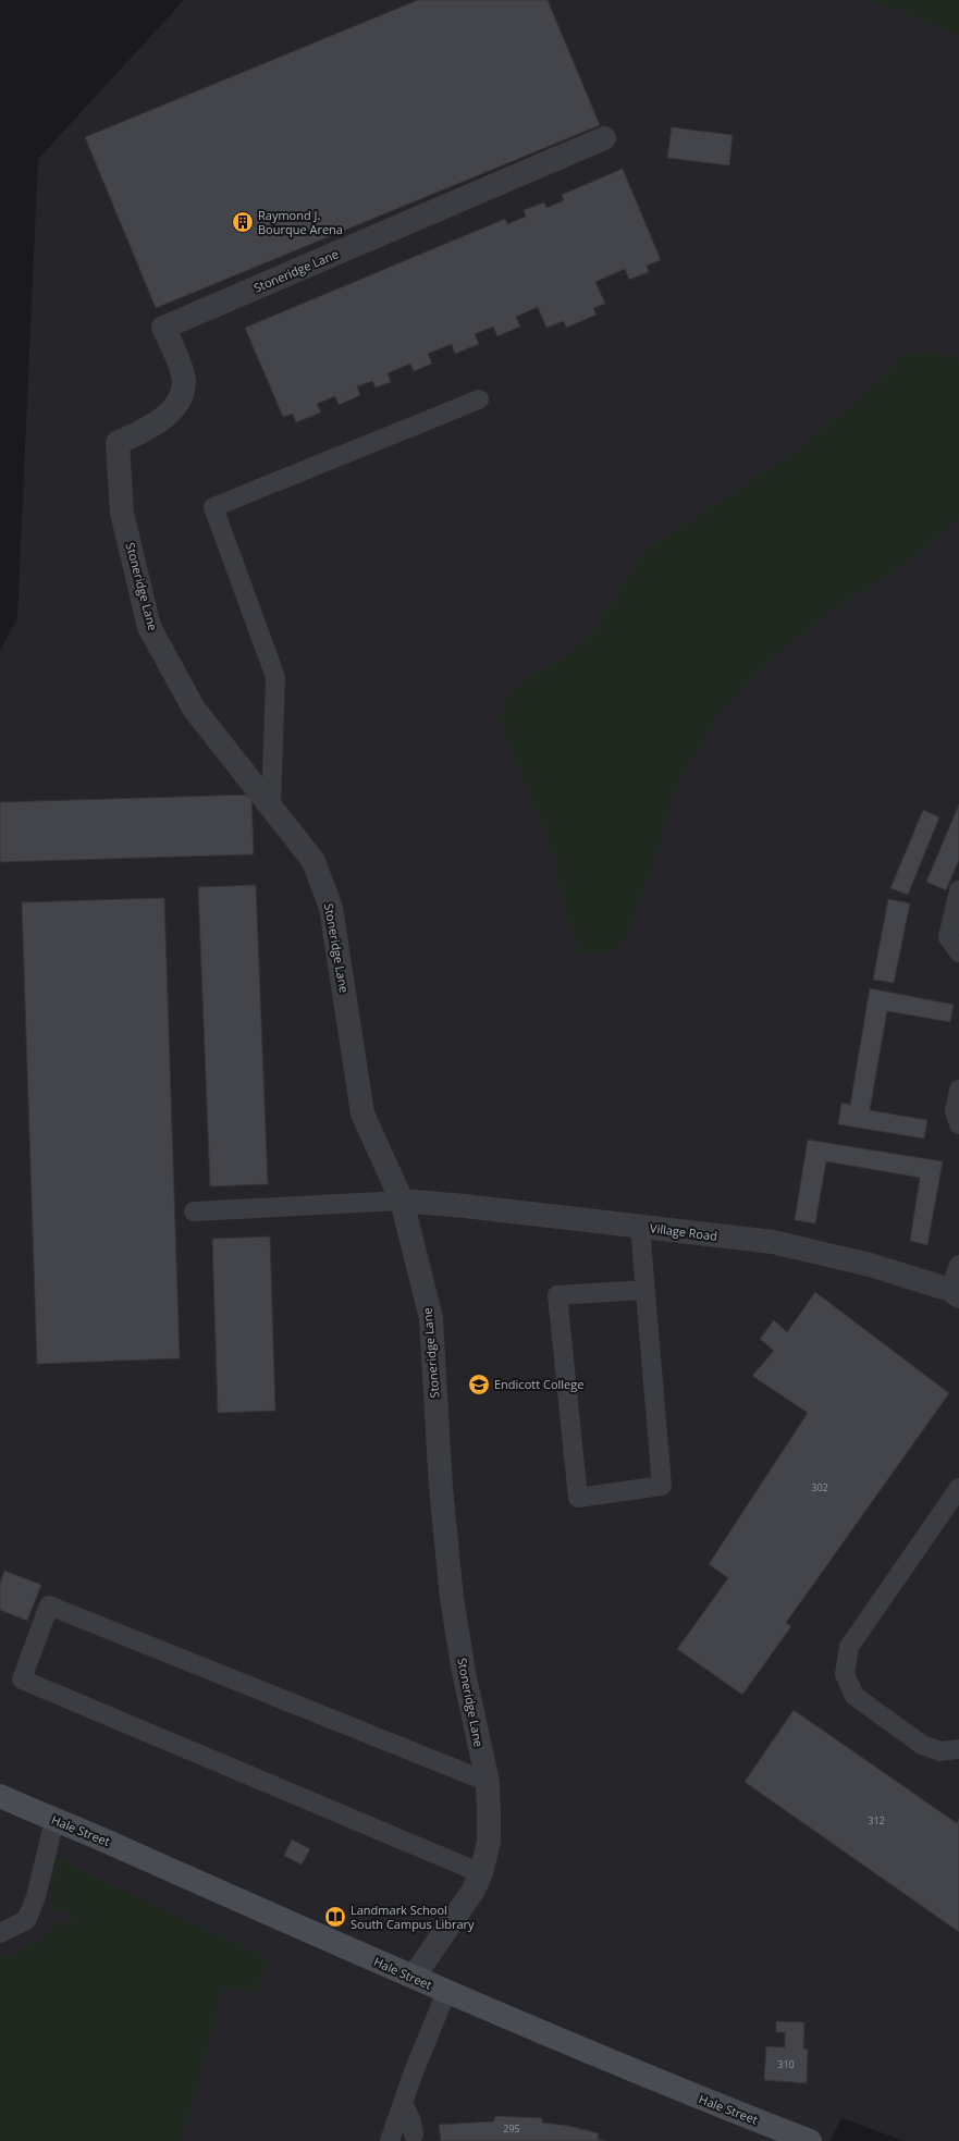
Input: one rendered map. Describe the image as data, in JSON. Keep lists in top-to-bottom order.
{
  "streets": {
    "main road": ["Hale Street"],
    "street": ["Stoneridge Lane", "Village Road"]
  },
  "crossings": [
    ["Stoneridge Lane", "Village Road"],
    ["Stoneridge Lane", "Hale Street"]
  ],
  "places": {
    "building": ["Raymond J. Bourque Arena"],
    "school or university": ["Endicott College"],
    "library": ["Landmark School South Campus Library"]
  },
  "house_numbers": [
    "302",
    "312",
    "310",
    "295"
  ]
}
